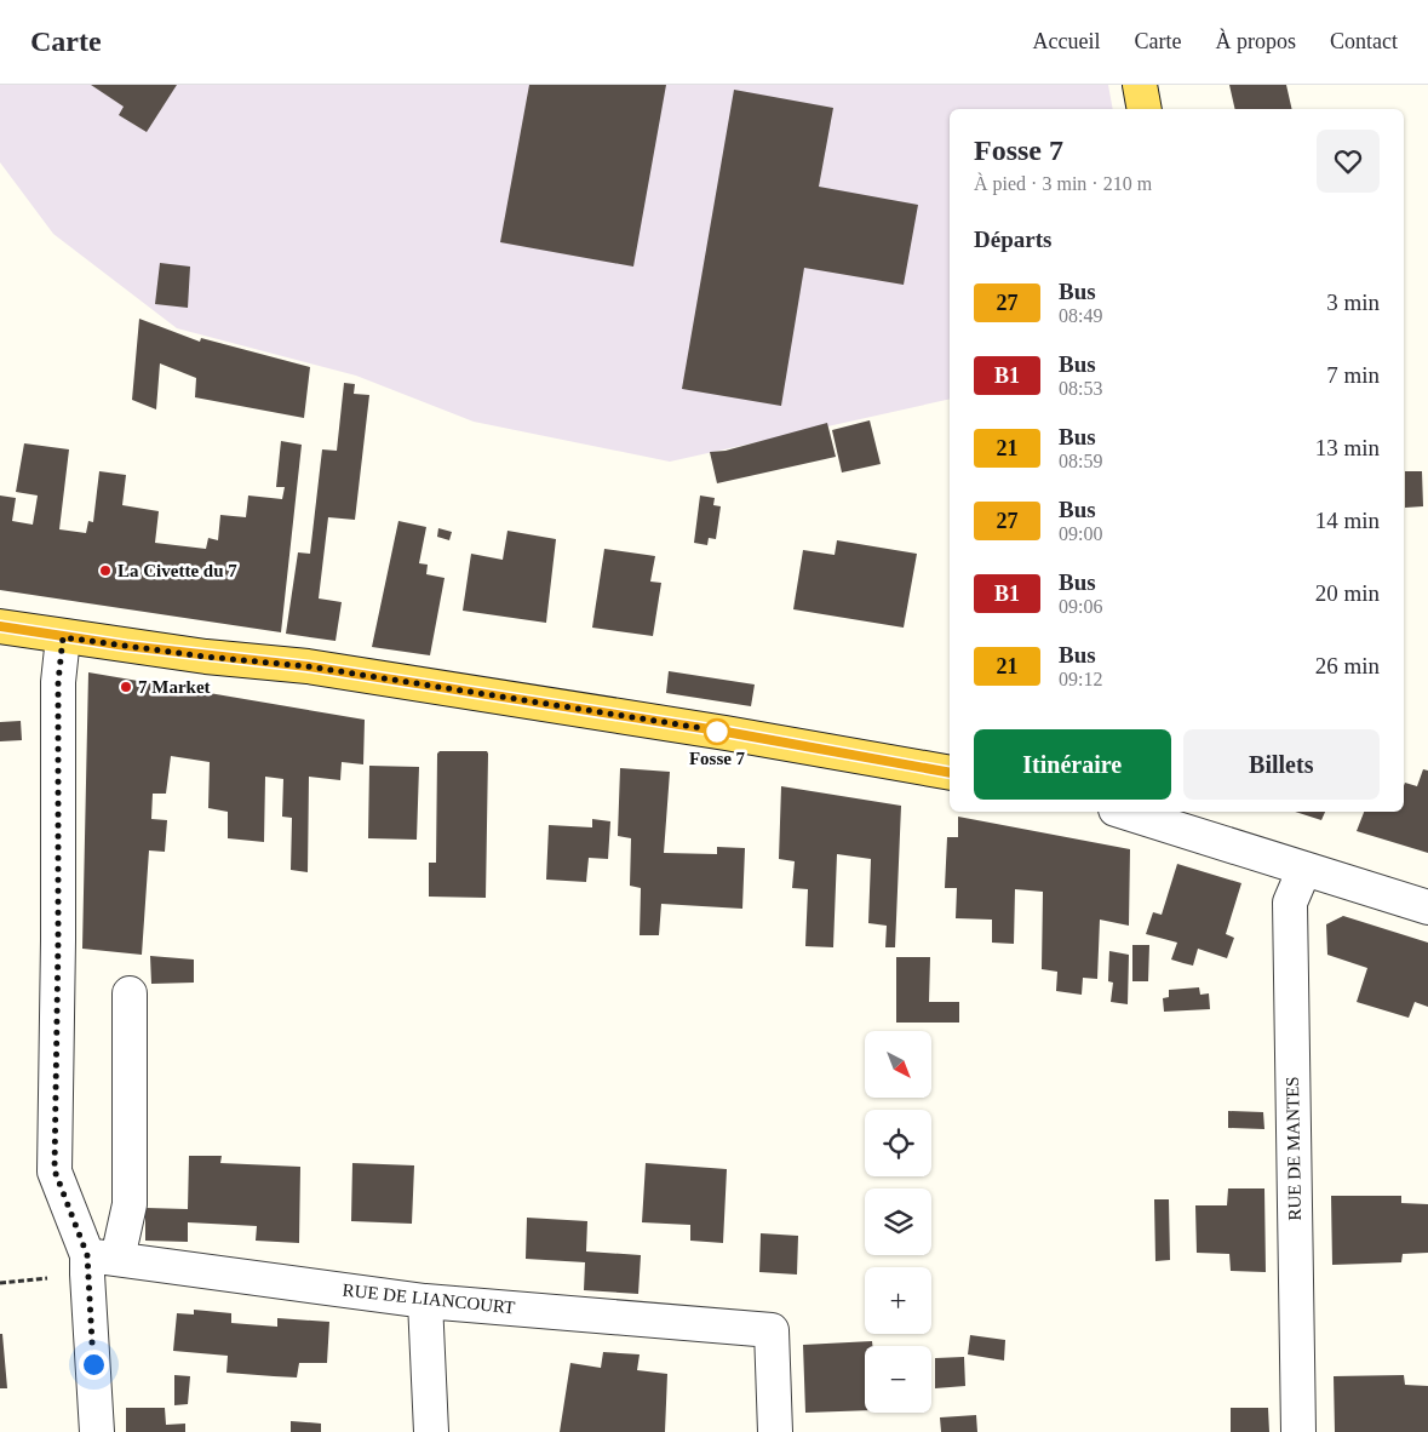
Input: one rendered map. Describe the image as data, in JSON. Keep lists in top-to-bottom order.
{
  "streets": {
    "street": ["RUE DE MANTES", "RUE DE LIANCOURT"]
  },
  "places": ["La Civette du 7", "7 Market", "Fosse 7"],
  "lines": ["bus line 27"],
  "north": "bottom right",
  "page": {
    "header": "Carte",
    "nav": [
      "Accueil",
      "Carte",
      "À propos",
      "Contact"
    ],
    "heading": [
      ["Fosse 7", "À pied · 3 min · 210 m"],
      "Départs"
    ],
    "list": [
      {
        "mark": "27",
        "name": "Bus",
        "note": "08:49",
        "value": "3 min"
      },
      {
        "mark": "B1",
        "name": "Bus",
        "note": "08:53",
        "value": "7 min"
      },
      {
        "mark": "21",
        "name": "Bus",
        "note": "08:59",
        "value": "13 min"
      },
      {
        "mark": "27",
        "name": "Bus",
        "note": "09:00",
        "value": "14 min"
      },
      {
        "mark": "B1",
        "name": "Bus",
        "note": "09:06",
        "value": "20 min"
      },
      {
        "mark": "21",
        "name": "Bus",
        "note": "09:12",
        "value": "26 min"
      }
    ],
    "buttons": ["Itinéraire", "Billets"],
    "map_buttons": ["+", "−"]
  }
}
